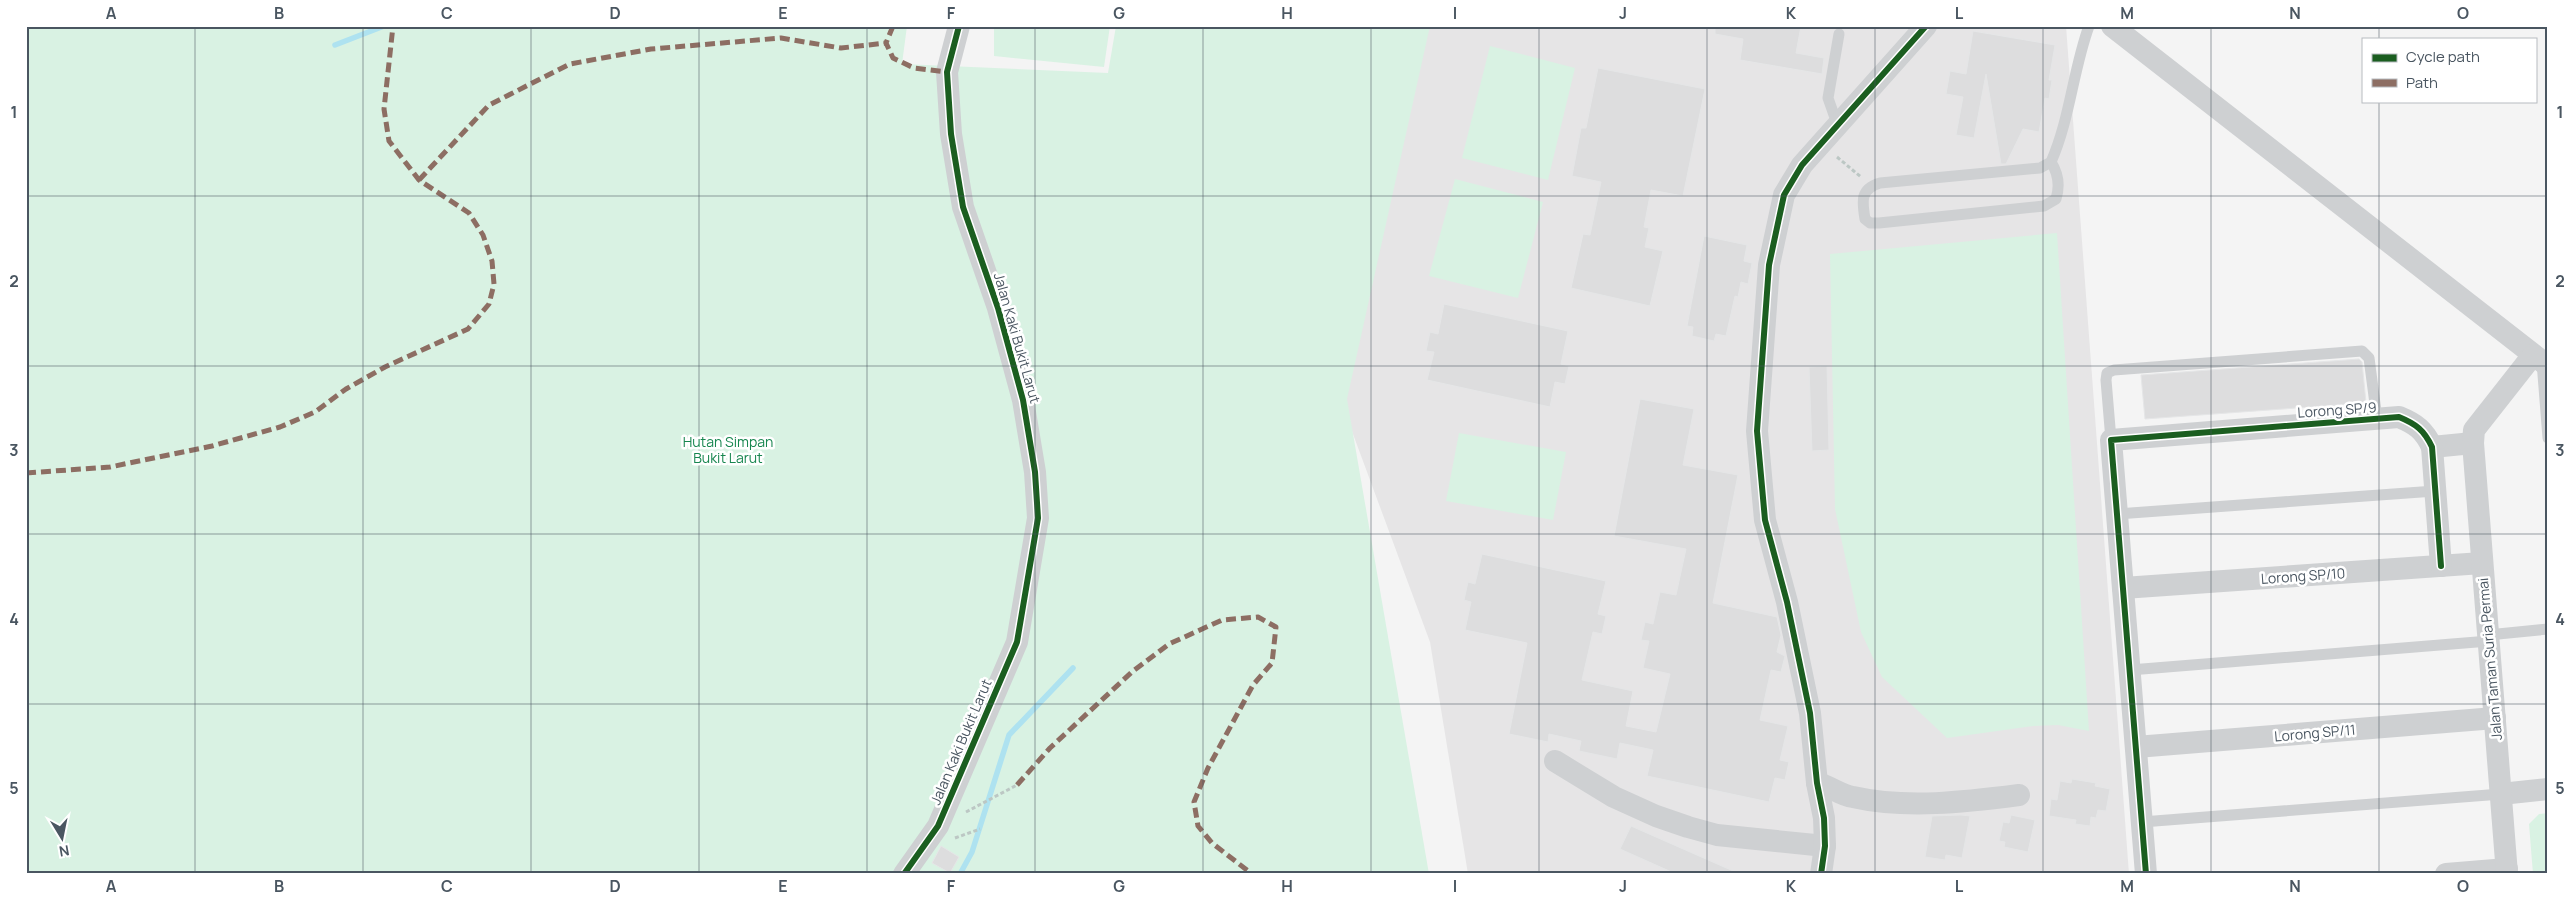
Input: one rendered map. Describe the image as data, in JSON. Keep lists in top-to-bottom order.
{
  "streets": {
    "street": [
      "Jalan Kaki Bukit Larut",
      "Lorong SP/9",
      "Lorong SP/10",
      "Jalan Taman Suria Permai",
      "Lorong SP/11"
    ]
  },
  "crossings": [
    ["Lorong SP/9", "Lorong SP/10"],
    ["Lorong SP/10", "Jalan Taman Suria Permai"],
    ["Jalan Taman Suria Permai", "Lorong SP/11"]
  ],
  "parks": ["Hutan Simpan Bukit Larut"],
  "legend": ["Cycle path", "Path"],
  "north": "bottom",
  "grid": {
    "columns": [
      "A",
      "B",
      "C",
      "D",
      "E",
      "F",
      "G",
      "H",
      "I",
      "J",
      "K",
      "L",
      "M",
      "N",
      "O"
    ],
    "rows": [
      "1",
      "2",
      "3",
      "4",
      "5"
    ]
  }
}
